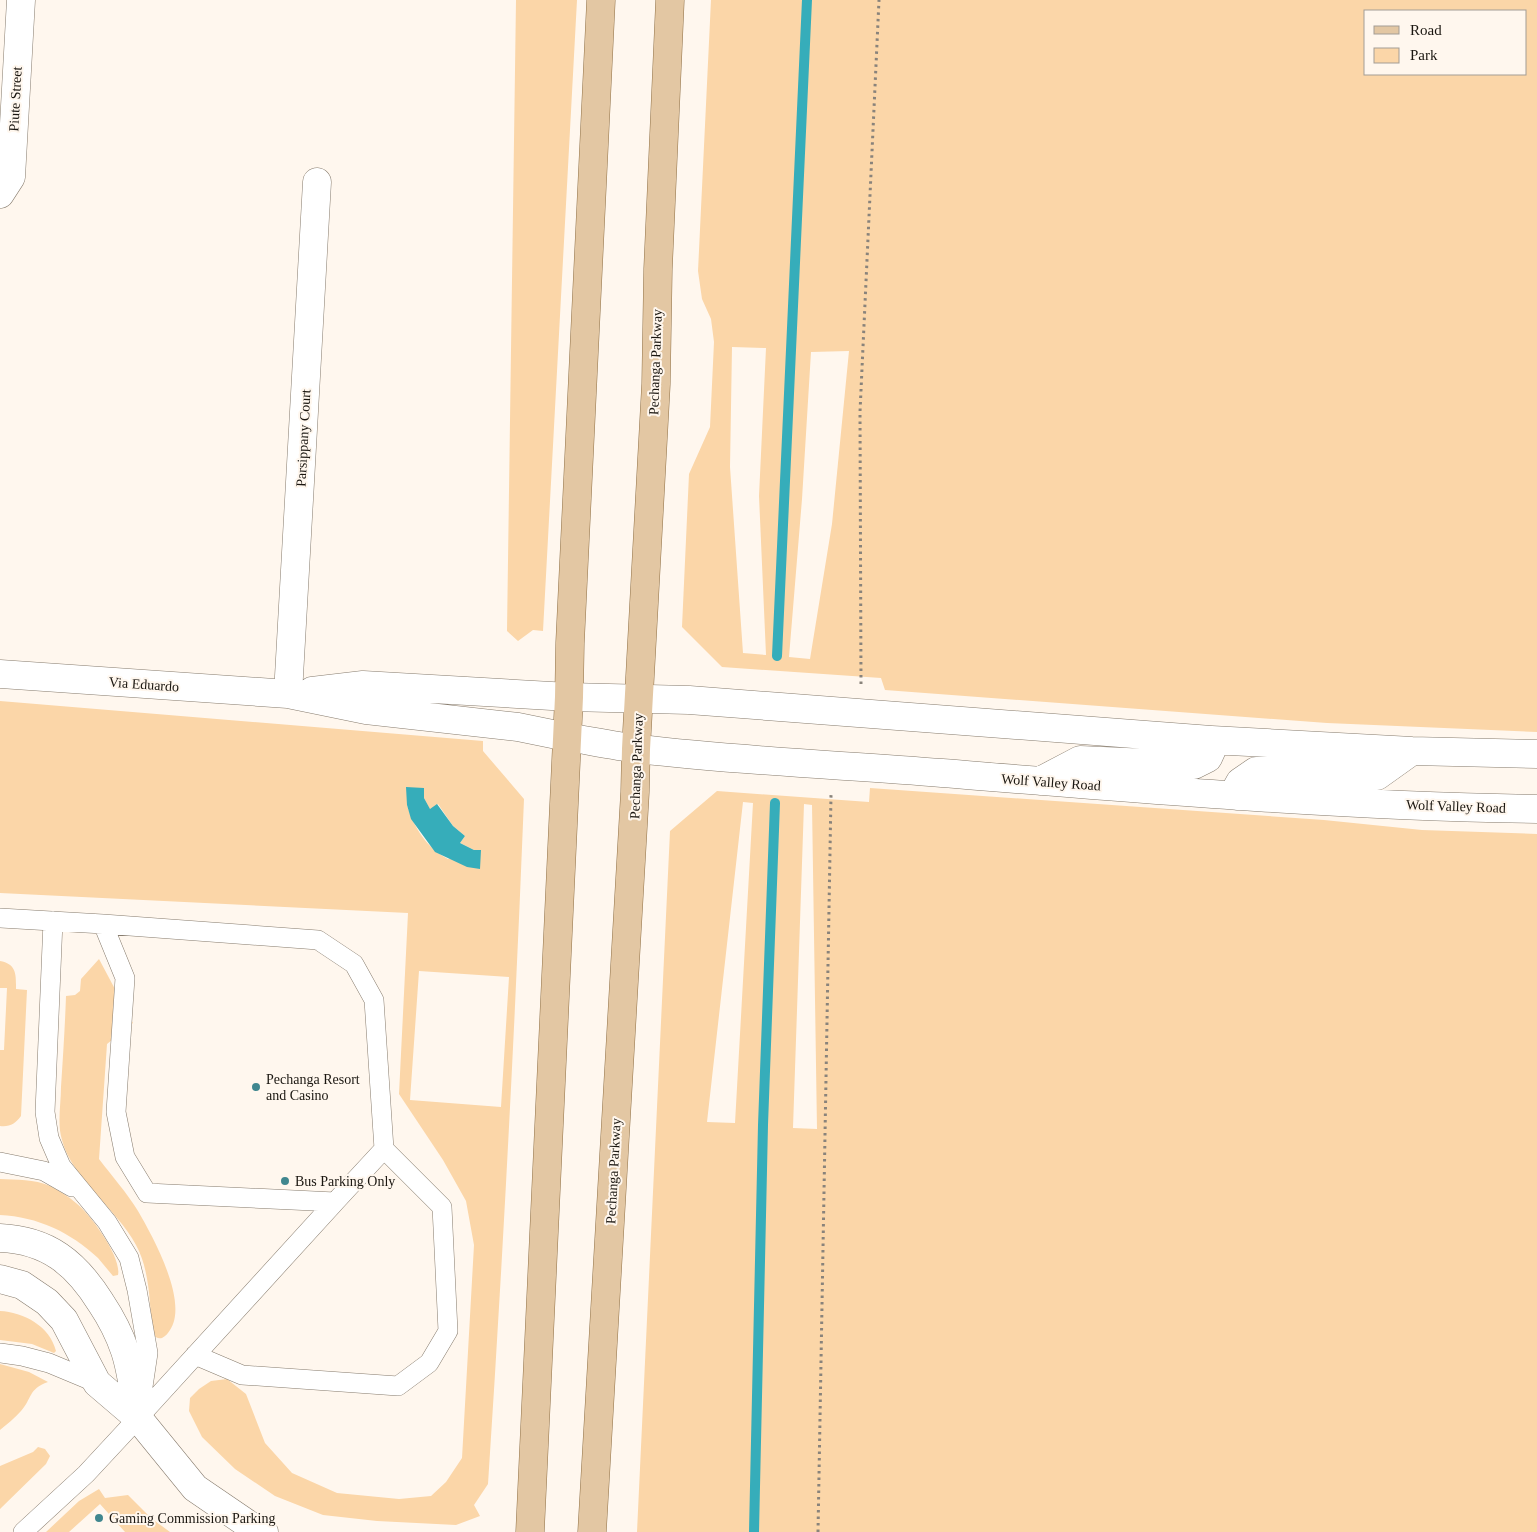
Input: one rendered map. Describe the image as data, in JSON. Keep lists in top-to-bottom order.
{
  "streets": {
    "main road": [
      "Piute Street",
      "Pechanga Parkway",
      "Parsippany Court",
      "Via Eduardo",
      "Wolf Valley Road"
    ]
  },
  "crossings": [
    ["Pechanga Parkway", "Wolf Valley Road"],
    ["Parsippany Court", "Via Eduardo"],
    ["Via Eduardo", "Wolf Valley Road"]
  ],
  "places": ["Pechanga Resort and Casino", "Bus Parking Only", "Gaming Commission Parking"],
  "legend": ["Road", "Park"]
}
